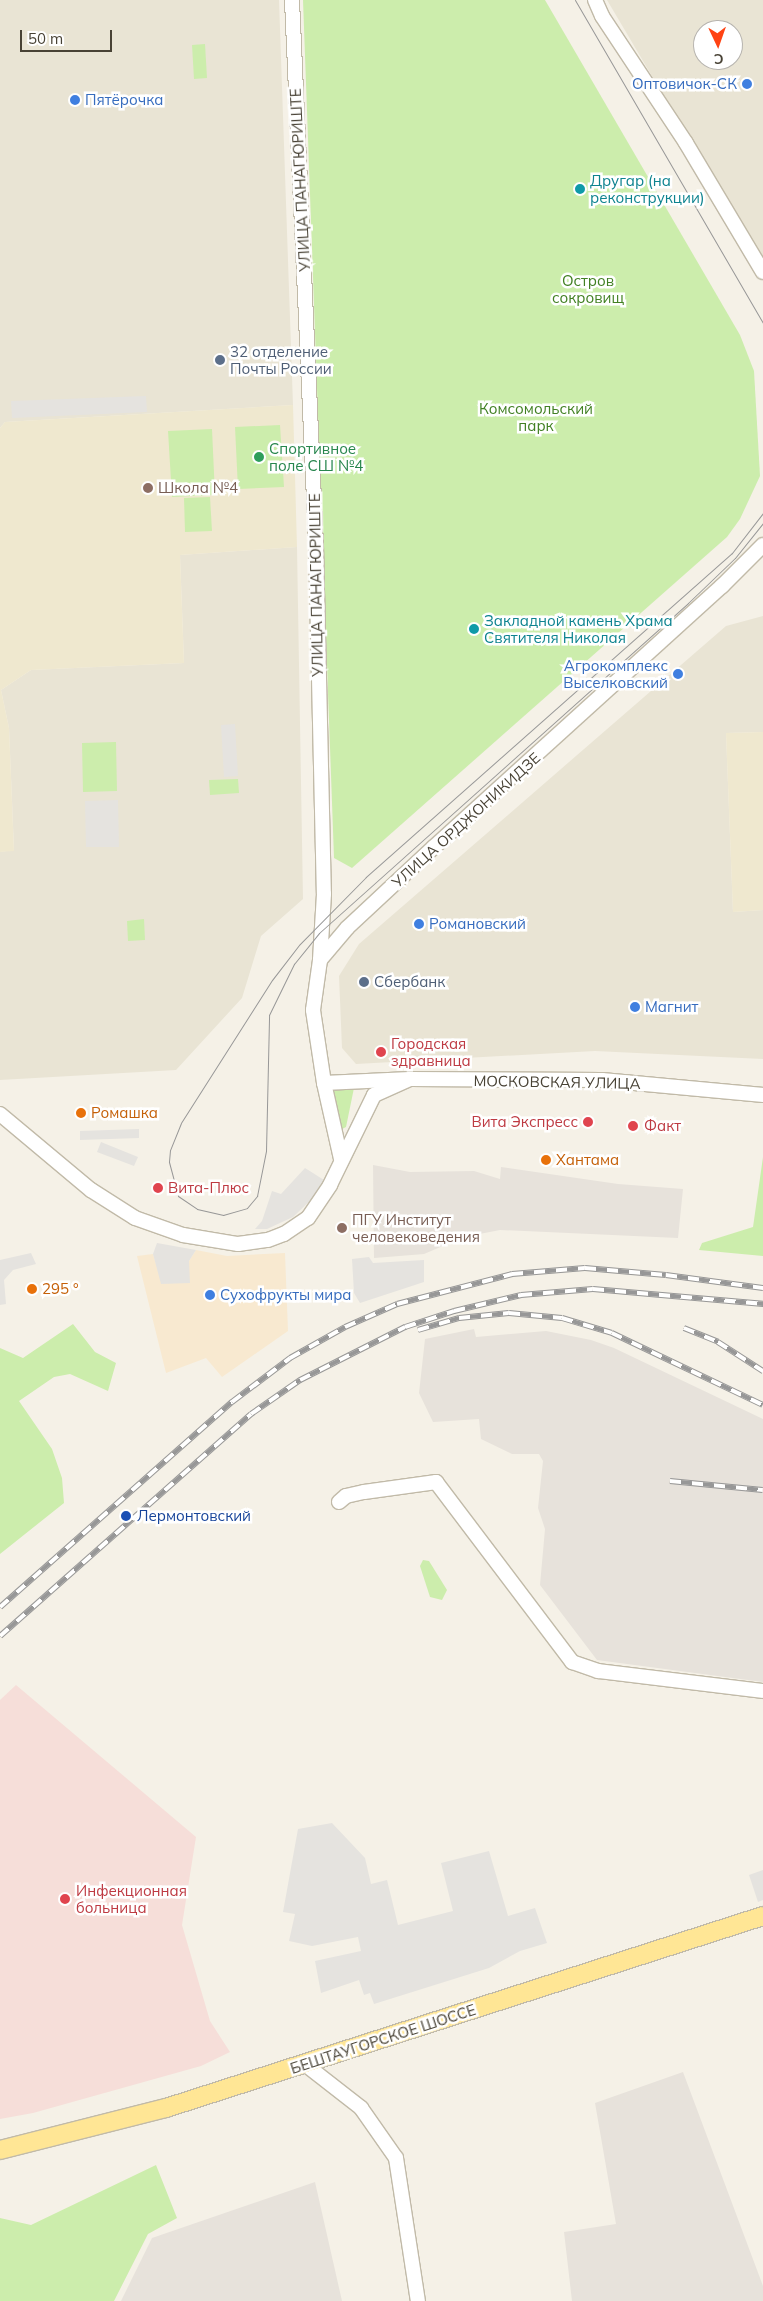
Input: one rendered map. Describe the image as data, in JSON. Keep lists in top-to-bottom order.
{
  "streets": {
    "main road": ["БЕШТАУГОРСКОЕ ШОССЕ"],
    "street": ["УЛИЦА ПАНАГЮРИШТЕ", "УЛИЦА ОРДЖОНИКИДЗЕ", "МОСКОВСКАЯ УЛИЦА"]
  },
  "crossings": [
    ["УЛИЦА ПАНАГЮРИШТЕ", "УЛИЦА ОРДЖОНИКИДЗЕ"]
  ],
  "parks": ["Остров сокровищ", "Комсомольский парк"],
  "places": [
    "Оптовичок-СК",
    "Пятёрочка",
    "Другар (на реконструкции)",
    "32 отделение Почты России",
    "Спортивное поле СШ №4",
    "Школа №4",
    "Закладной камень Храма Святителя Николая",
    "Агрокомплекс Выселковский",
    "Романовский",
    "Сбербанк",
    "Магнит",
    "Городская здравница",
    "Ромашка",
    "Вита Экспресс",
    "Факт",
    "Хантама",
    "Вита-Плюс",
    "ПГУ Институт человековедения",
    "295 °",
    "Сухофрукты мира",
    "Лермонтовский",
    "Инфекционная больница"
  ],
  "scale_bar": "50 m",
  "north": "bottom"
}
